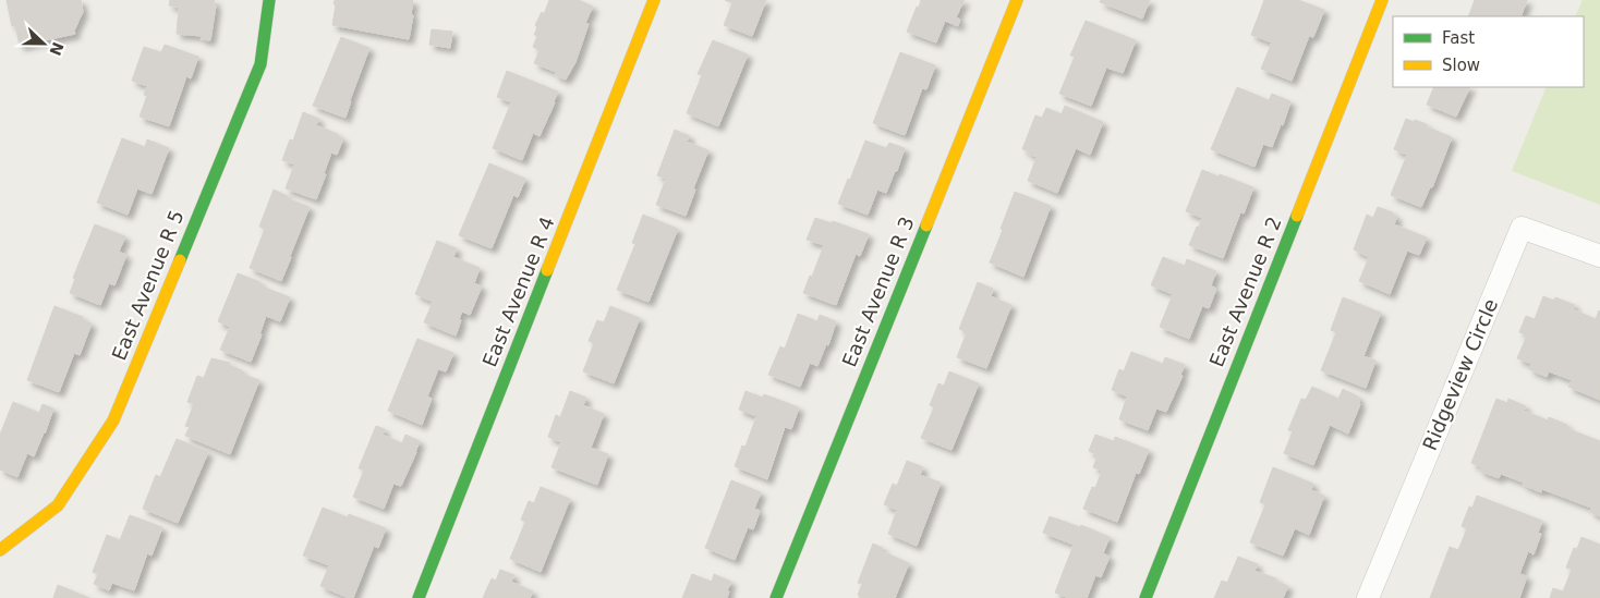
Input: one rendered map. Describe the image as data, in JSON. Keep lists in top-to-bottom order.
{
  "streets": {
    "street": [
      "East Avenue R 5",
      "East Avenue R 4",
      "East Avenue R 3",
      "East Avenue R 2",
      "Ridgeview Circle"
    ]
  },
  "legend": ["Fast", "Slow"],
  "north": "right"
}
